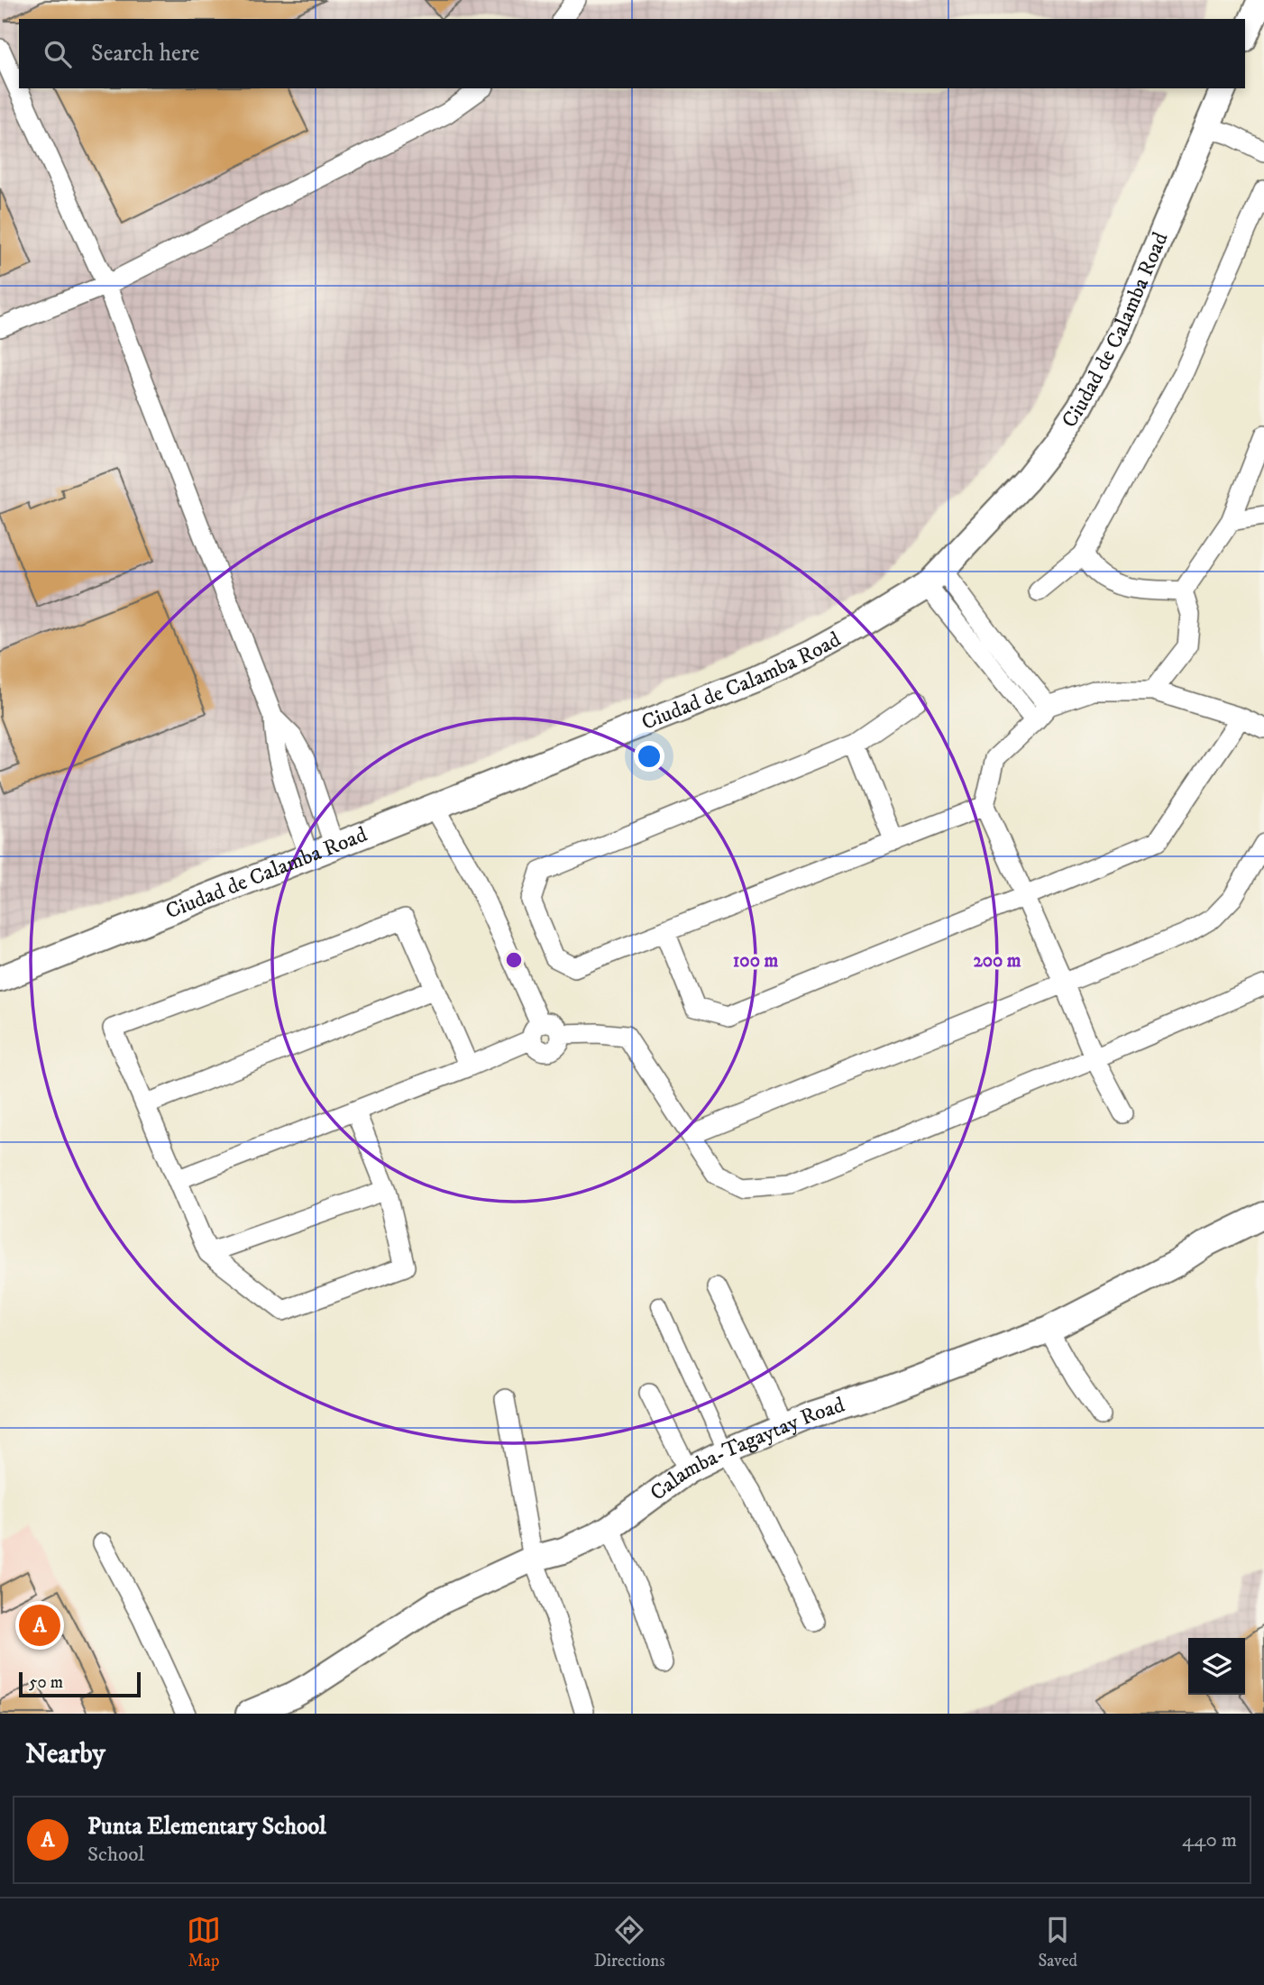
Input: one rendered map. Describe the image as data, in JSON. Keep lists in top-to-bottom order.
{
  "streets": {
    "main road": ["Ciudad de Calamba Road", "Calamba-Tagaytay Road"]
  },
  "scale_bar": "50 m",
  "page": {
    "search": "Search here",
    "pins": "A",
    "scale": "50 m",
    "heading": "Nearby",
    "list": [
      {
        "mark": "A",
        "name": "Punta Elementary School",
        "note": "School",
        "value": "440 m"
      }
    ],
    "nav": ["Map", "Directions", "Saved"]
  },
  "rings": ["100 m", "200 m"]
}
